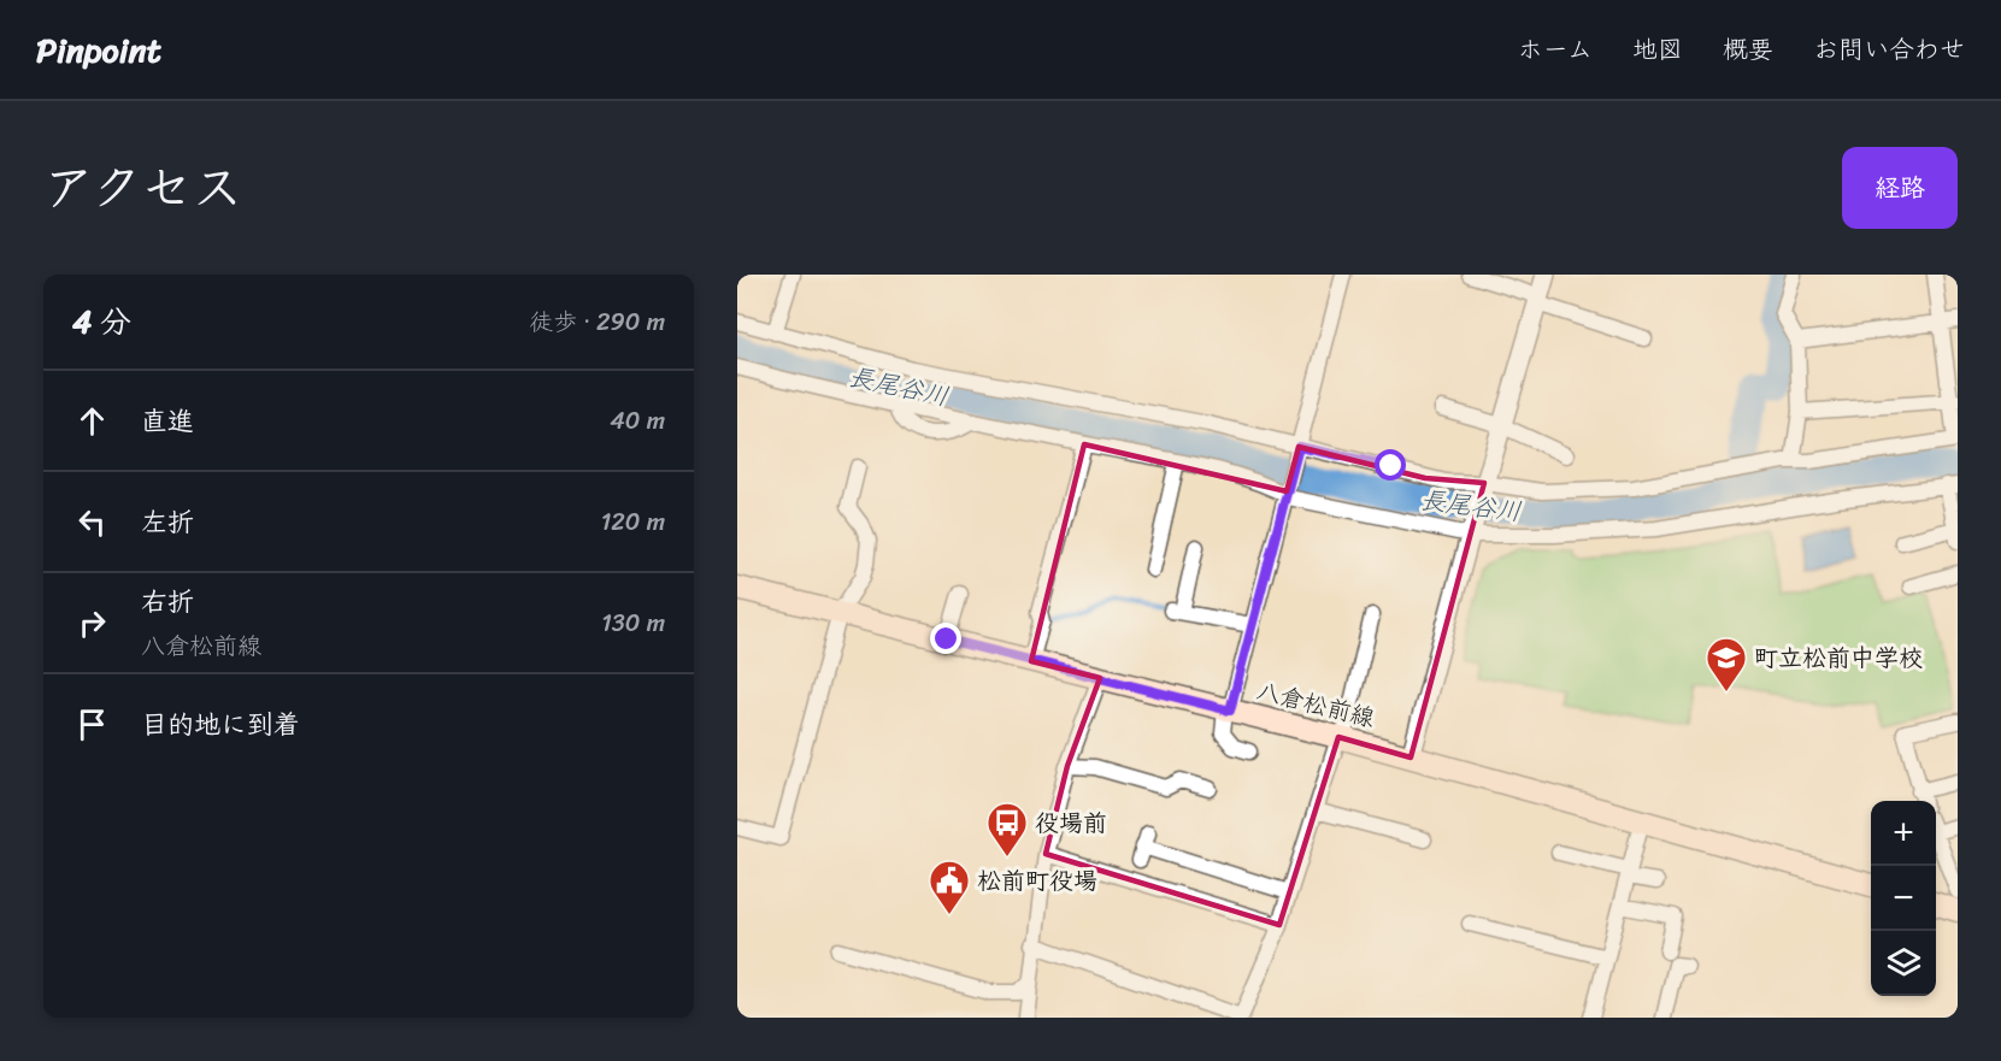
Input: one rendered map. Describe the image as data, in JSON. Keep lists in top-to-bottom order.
{
  "streets": {
    "main road": ["八倉松前線"]
  },
  "water": ["長尾谷川"],
  "places": {
    "school or university": ["町立松前中学校"],
    "bus stop": ["役場前"],
    "public building": ["松前町役場"]
  },
  "page": {
    "header": "Pinpoint",
    "nav": [
      "ホーム",
      "地図",
      "概要",
      "お問い合わせ"
    ],
    "title": "アクセス",
    "buttons": "経路",
    "heading": ["4 分", "徒歩 · 290 m"],
    "list": [
      ["直進", "40 m"],
      ["左折", "120 m"],
      ["右折", "八倉松前線", "130 m"],
      "目的地に到着"
    ],
    "map_buttons": ["+", "−"]
  }
}
